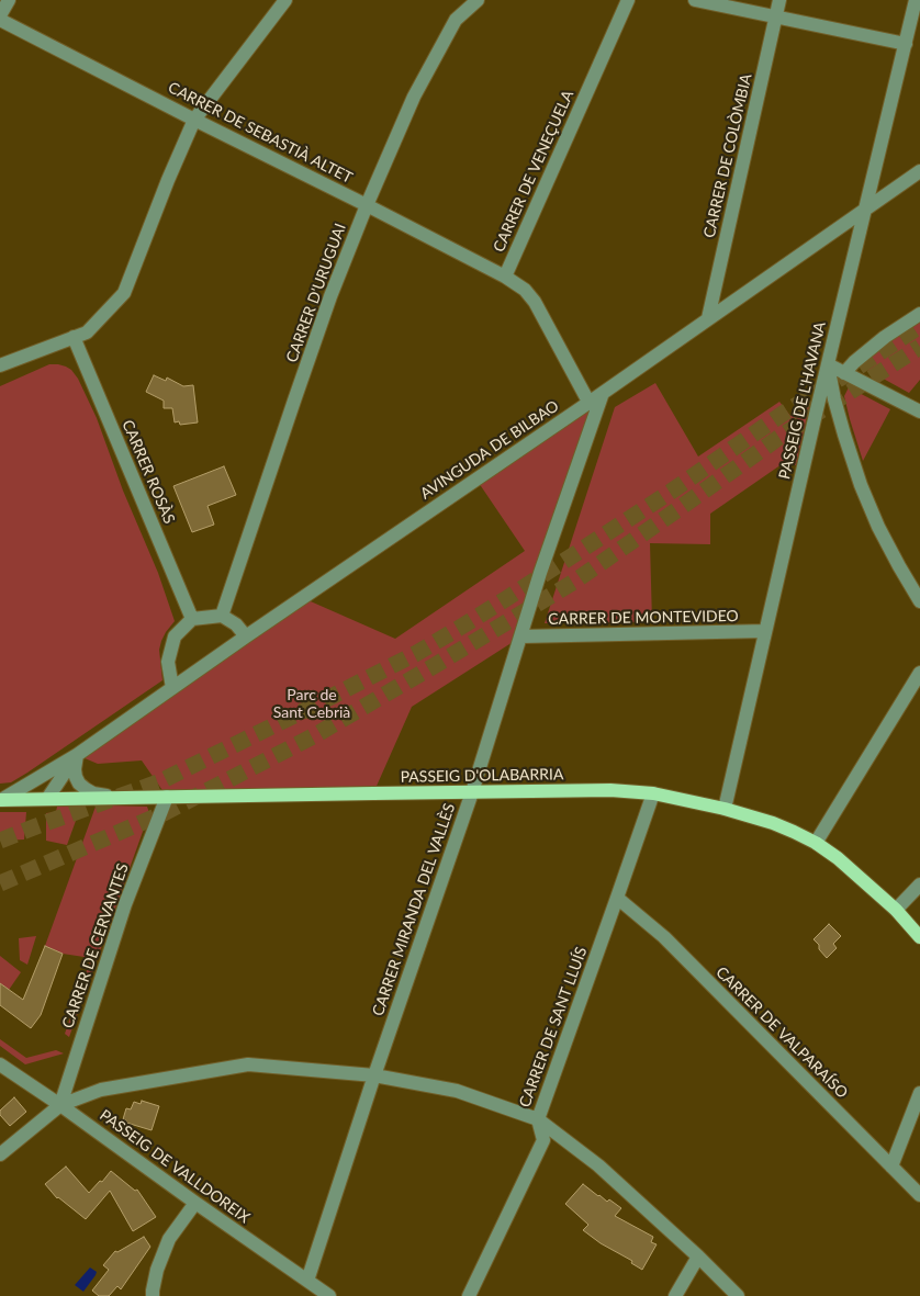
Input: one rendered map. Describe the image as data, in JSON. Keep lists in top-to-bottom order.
{
  "streets": {
    "main road": ["PASSEIG D'OLABARRIA"],
    "street": [
      "CARRER DE SEBASTIÀ ALTET",
      "CARRER DE COLÒMBIA",
      "CARRER DE VENEÇUELA",
      "CARRER D'URUGUAI",
      "PASSEIG DE L'HAVANA",
      "AVINGUDA DE BILBAO",
      "CARRER ROSÀS",
      "CARRER DE MONTEVIDEO",
      "CARRER MIRANDA DEL VALLÈS",
      "CARRER DE CERVANTES",
      "CARRER DE SANT LLUÍS",
      "CARRER DE VALPARAÍSO",
      "PASSEIG DE VALLDOREIX"
    ]
  },
  "crossings": [
    ["CARRER DE SEBASTIÀ ALTET", "CARRER DE VENEÇUELA"],
    ["CARRER DE SEBASTIÀ ALTET", "CARRER D'URUGUAI"],
    ["CARRER DE COLÒMBIA", "AVINGUDA DE BILBAO"],
    ["CARRER DE VENEÇUELA", "AVINGUDA DE BILBAO"],
    ["PASSEIG DE L'HAVANA", "AVINGUDA DE BILBAO"],
    ["PASSEIG DE L'HAVANA", "CARRER DE MONTEVIDEO"],
    ["PASSEIG DE L'HAVANA", "PASSEIG D'OLABARRIA"],
    ["AVINGUDA DE BILBAO", "PASSEIG D'OLABARRIA"],
    ["AVINGUDA DE BILBAO", "CARRER MIRANDA DEL VALLÈS"],
    ["CARRER DE MONTEVIDEO", "CARRER MIRANDA DEL VALLÈS"],
    ["PASSEIG D'OLABARRIA", "CARRER MIRANDA DEL VALLÈS"],
    ["PASSEIG D'OLABARRIA", "CARRER DE CERVANTES"],
    ["PASSEIG D'OLABARRIA", "CARRER DE SANT LLUÍS"],
    ["CARRER MIRANDA DEL VALLÈS", "PASSEIG DE VALLDOREIX"],
    ["CARRER DE CERVANTES", "PASSEIG DE VALLDOREIX"],
    ["CARRER DE SANT LLUÍS", "CARRER DE VALPARAÍSO"]
  ],
  "parks": ["Parc de Sant Cebrià"]
}
